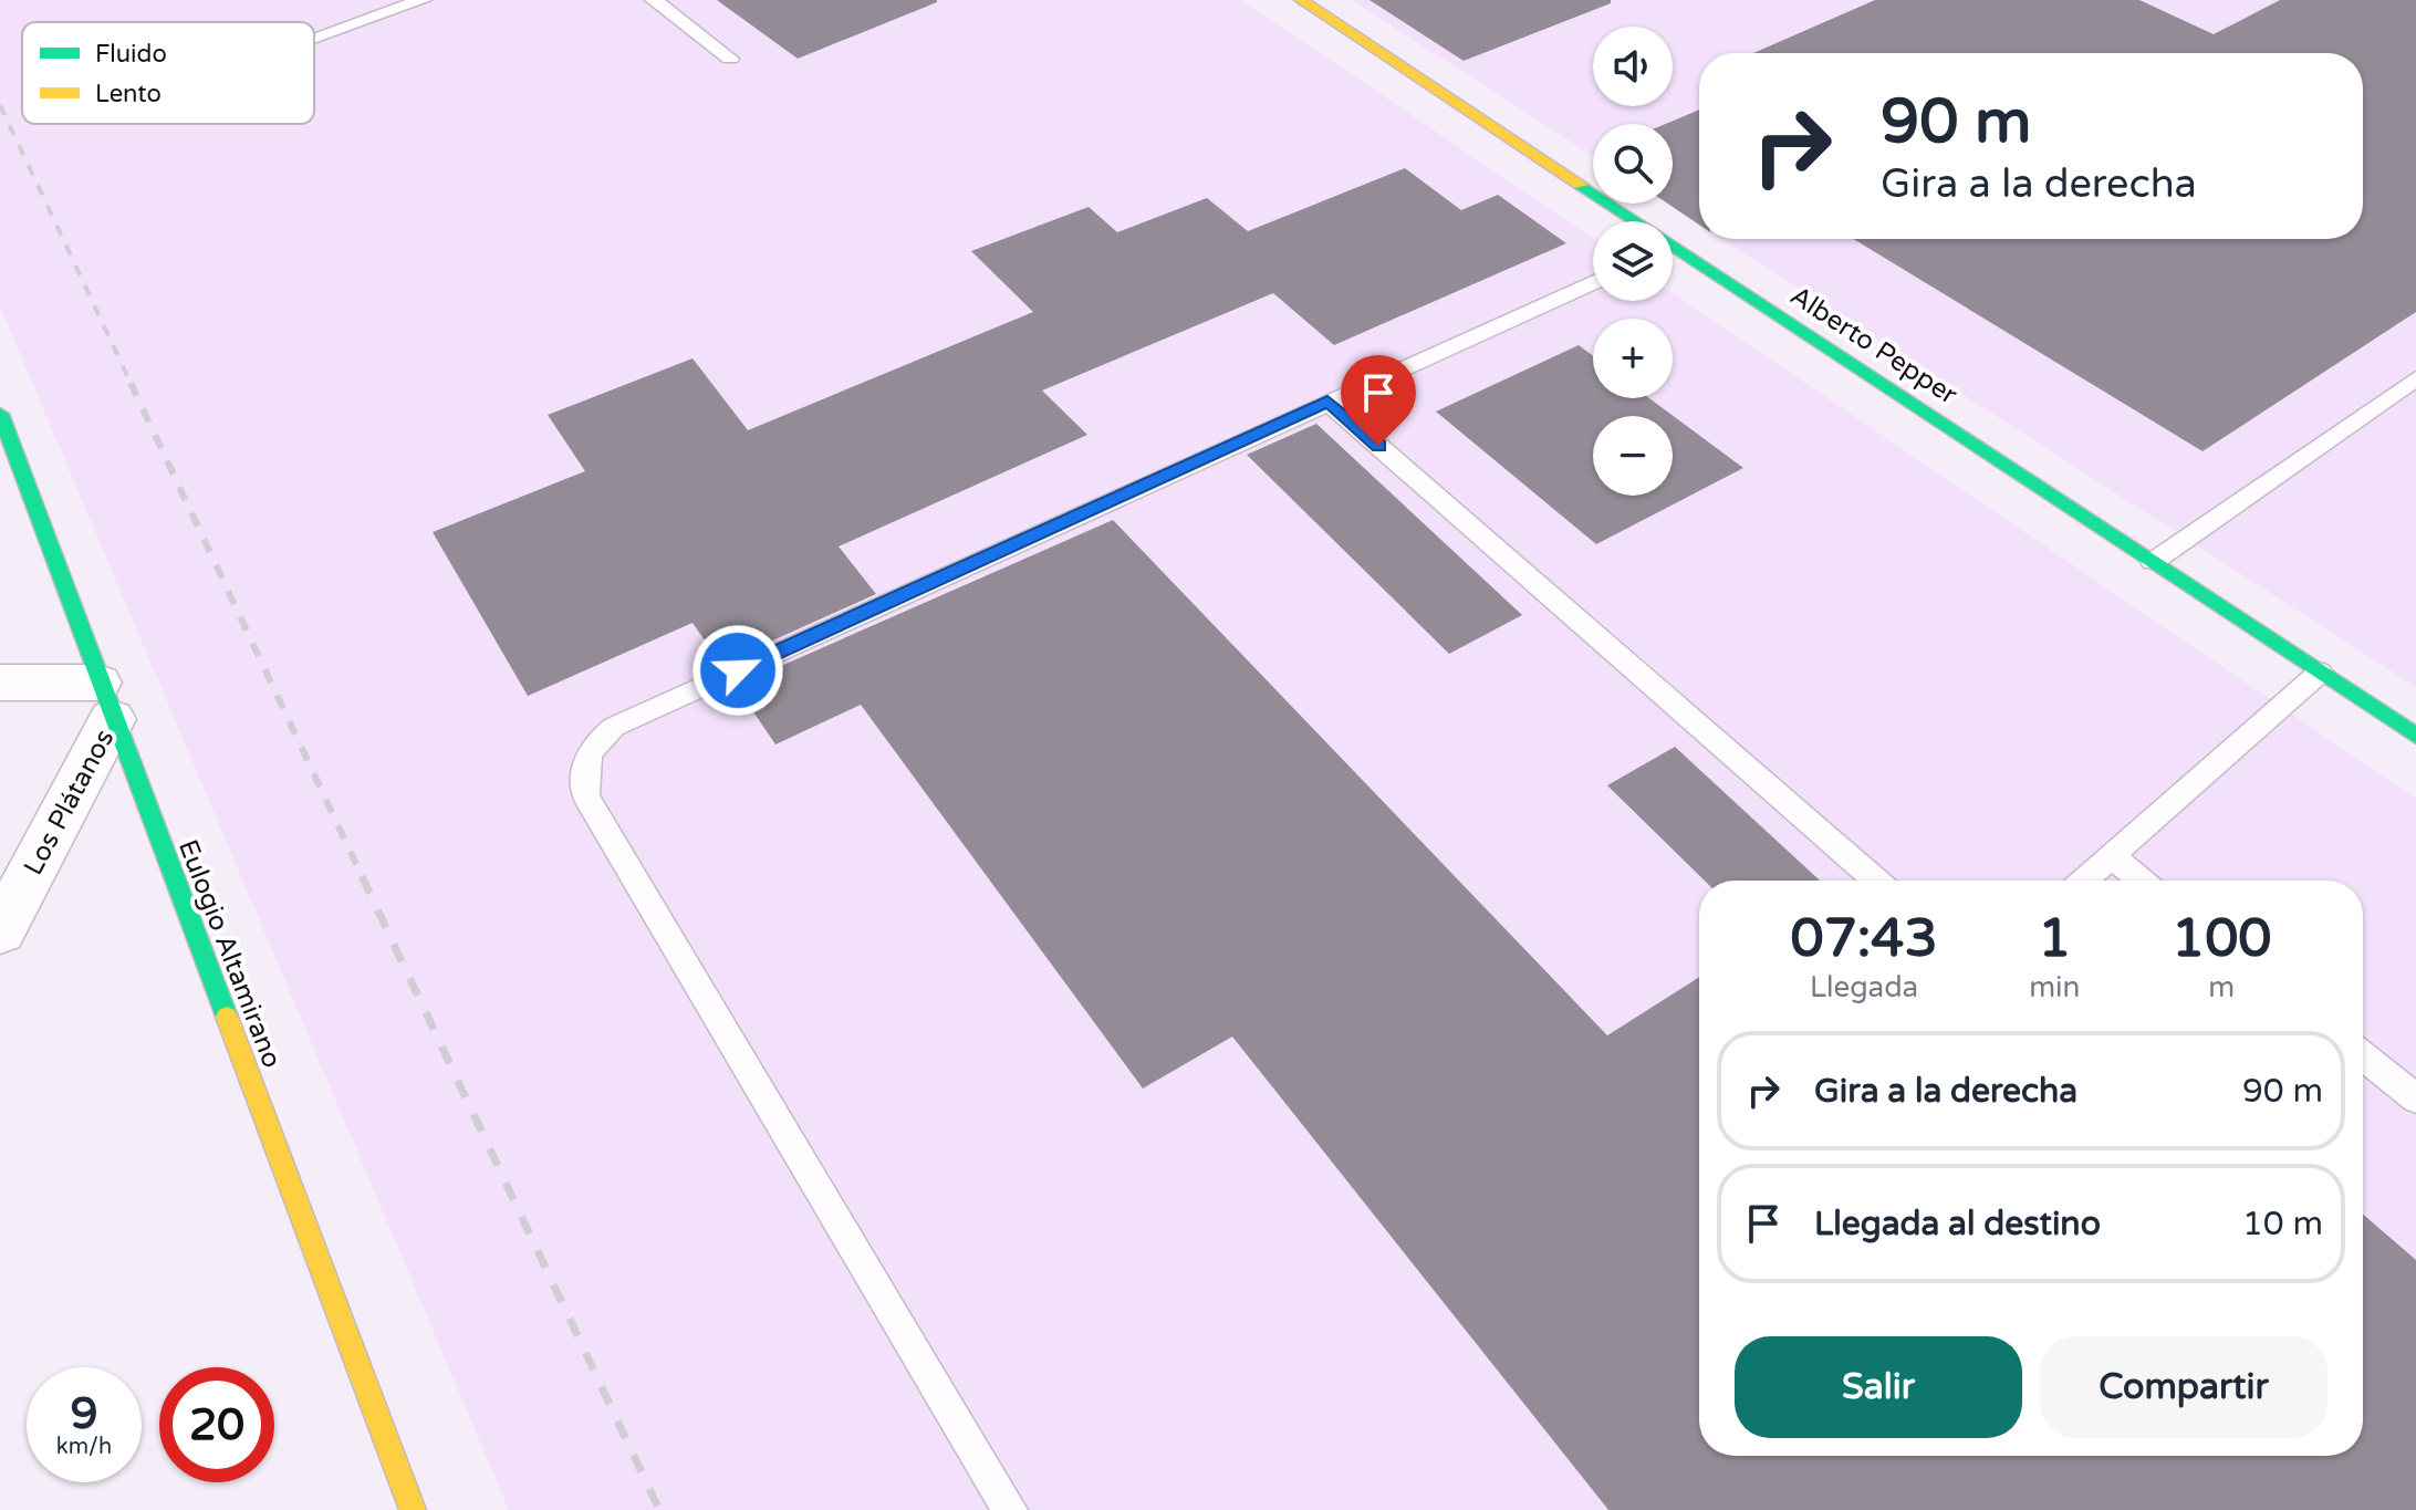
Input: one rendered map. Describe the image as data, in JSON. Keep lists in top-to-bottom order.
{
  "streets": {
    "street": ["Alberto Pepper", "Los Plátanos", "Eulogio Altamirano"]
  },
  "crossings": [
    ["Los Plátanos", "Eulogio Altamirano"]
  ],
  "legend": ["Fluido", "Lento"],
  "page": {
    "map_buttons": ["+", "−"],
    "turn": ["90 m", "Gira a la derecha"],
    "eta": [
      "07:43",
      "Llegada",
      "1",
      "min",
      "100",
      "m"
    ],
    "list": [
      {
        "name": "Gira a la derecha",
        "value": "90 m"
      },
      {
        "name": "Llegada al destino",
        "value": "10 m"
      }
    ],
    "buttons": ["Salir", "Compartir"],
    "speed": "9 km/h",
    "limit": "20"
  }
}
